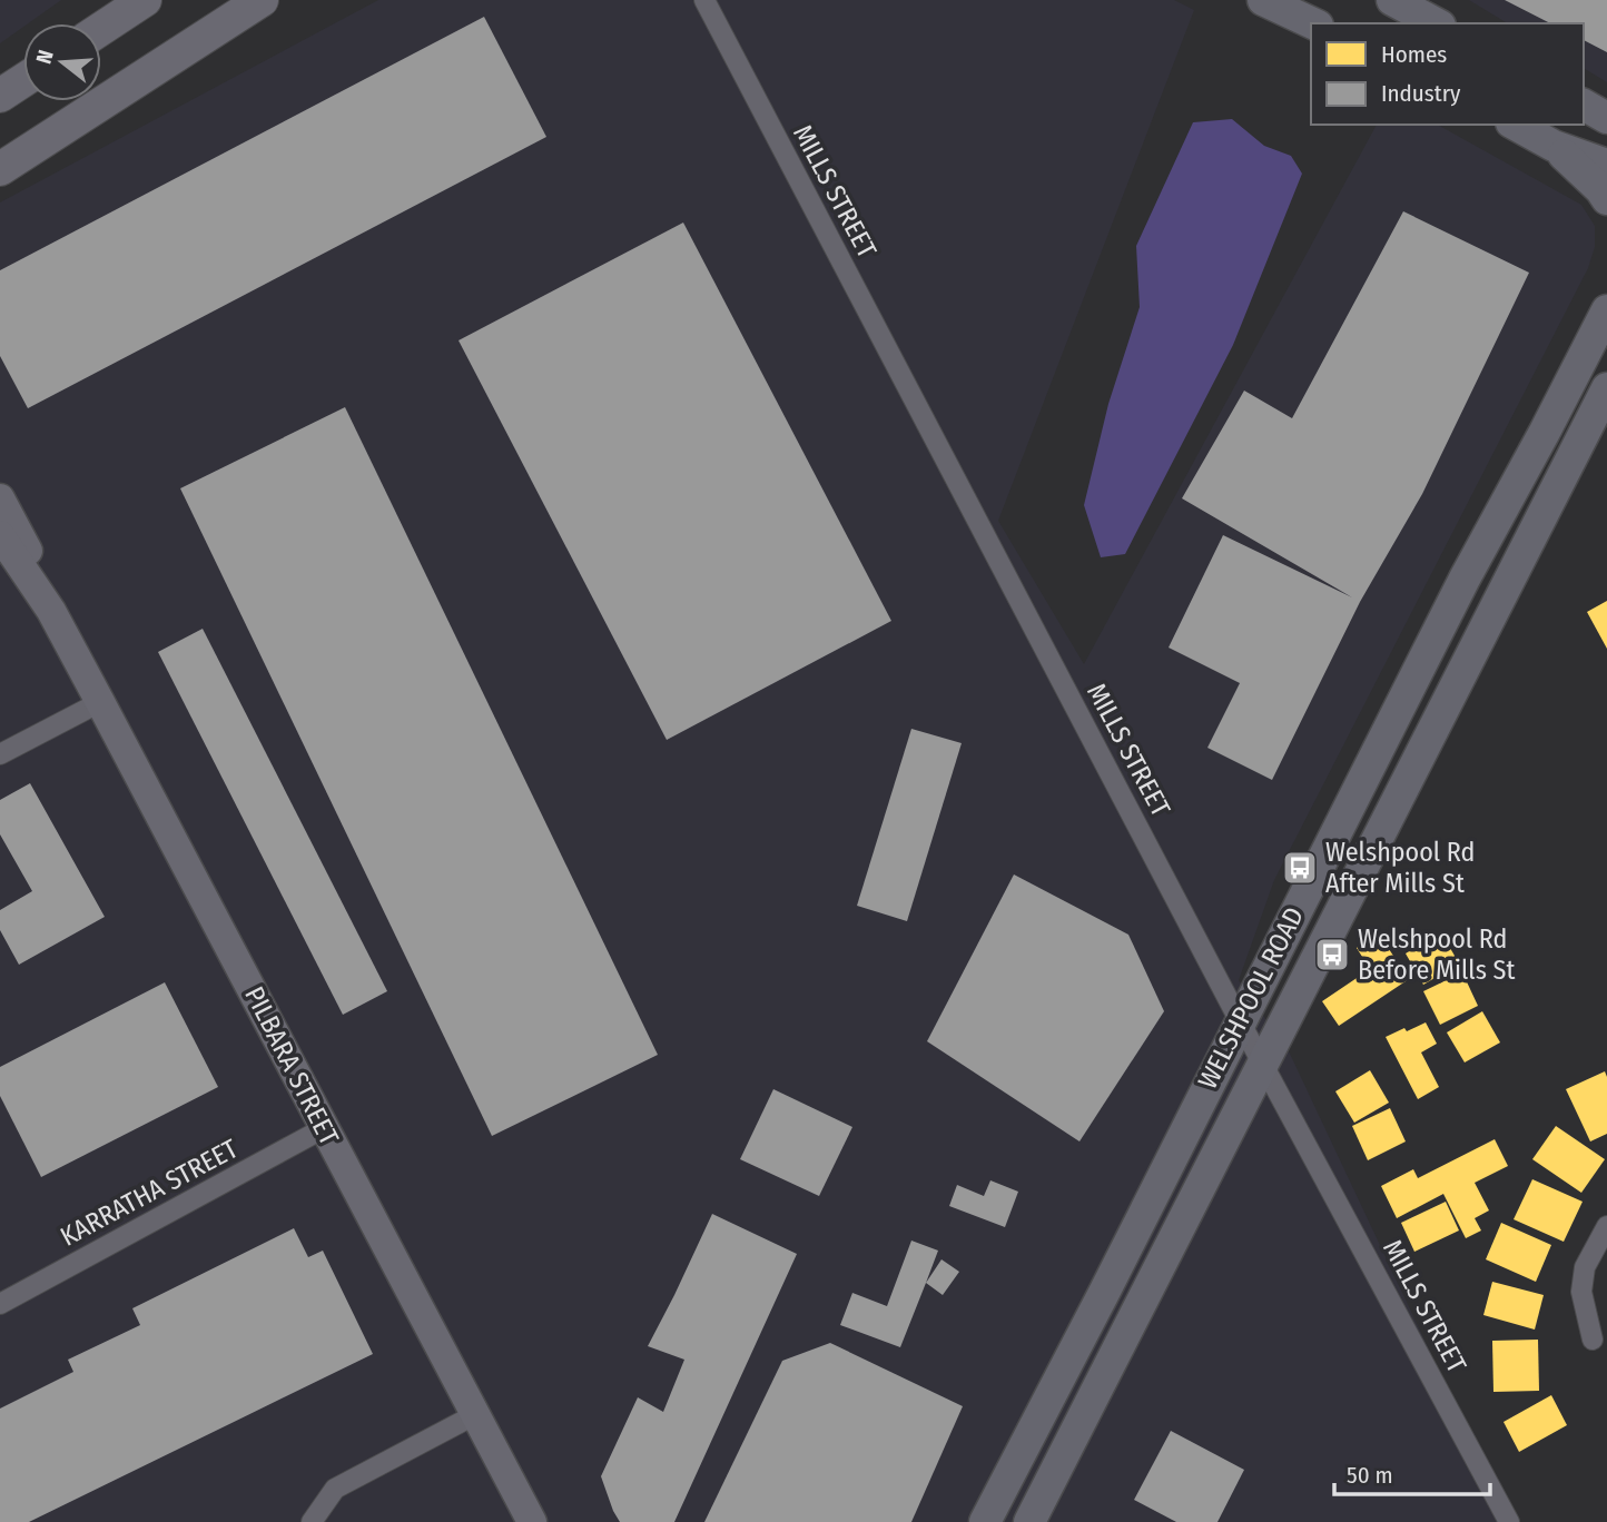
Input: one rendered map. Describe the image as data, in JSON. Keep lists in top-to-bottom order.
{
  "streets": {
    "main road": ["WELSHPOOL ROAD", "PILBARA STREET"],
    "street": ["MILLS STREET", "KARRATHA STREET"]
  },
  "crossings": [
    ["MILLS STREET", "WELSHPOOL ROAD"],
    ["PILBARA STREET", "KARRATHA STREET"]
  ],
  "places": {
    "bus stop": ["Welshpool Rd After Mills St", "Welshpool Rd Before Mills St"]
  },
  "legend": ["Homes", "Industry"],
  "scale_bar": "50 m",
  "north": "left"
}
